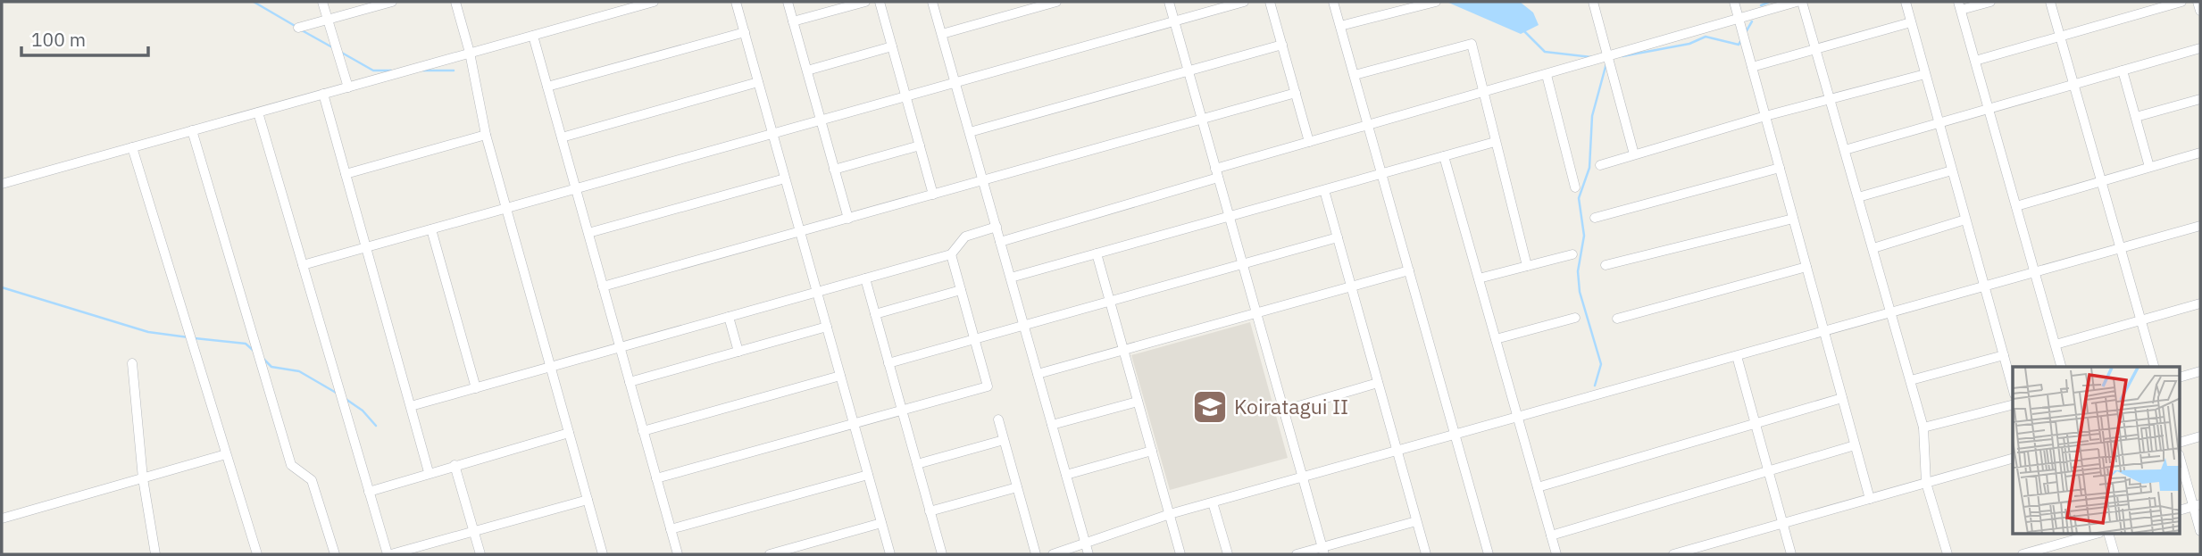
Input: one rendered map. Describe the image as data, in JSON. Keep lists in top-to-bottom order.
{
  "places": {
    "school or university": ["Koiratagui II"]
  },
  "scale_bar": "100 m"
}
